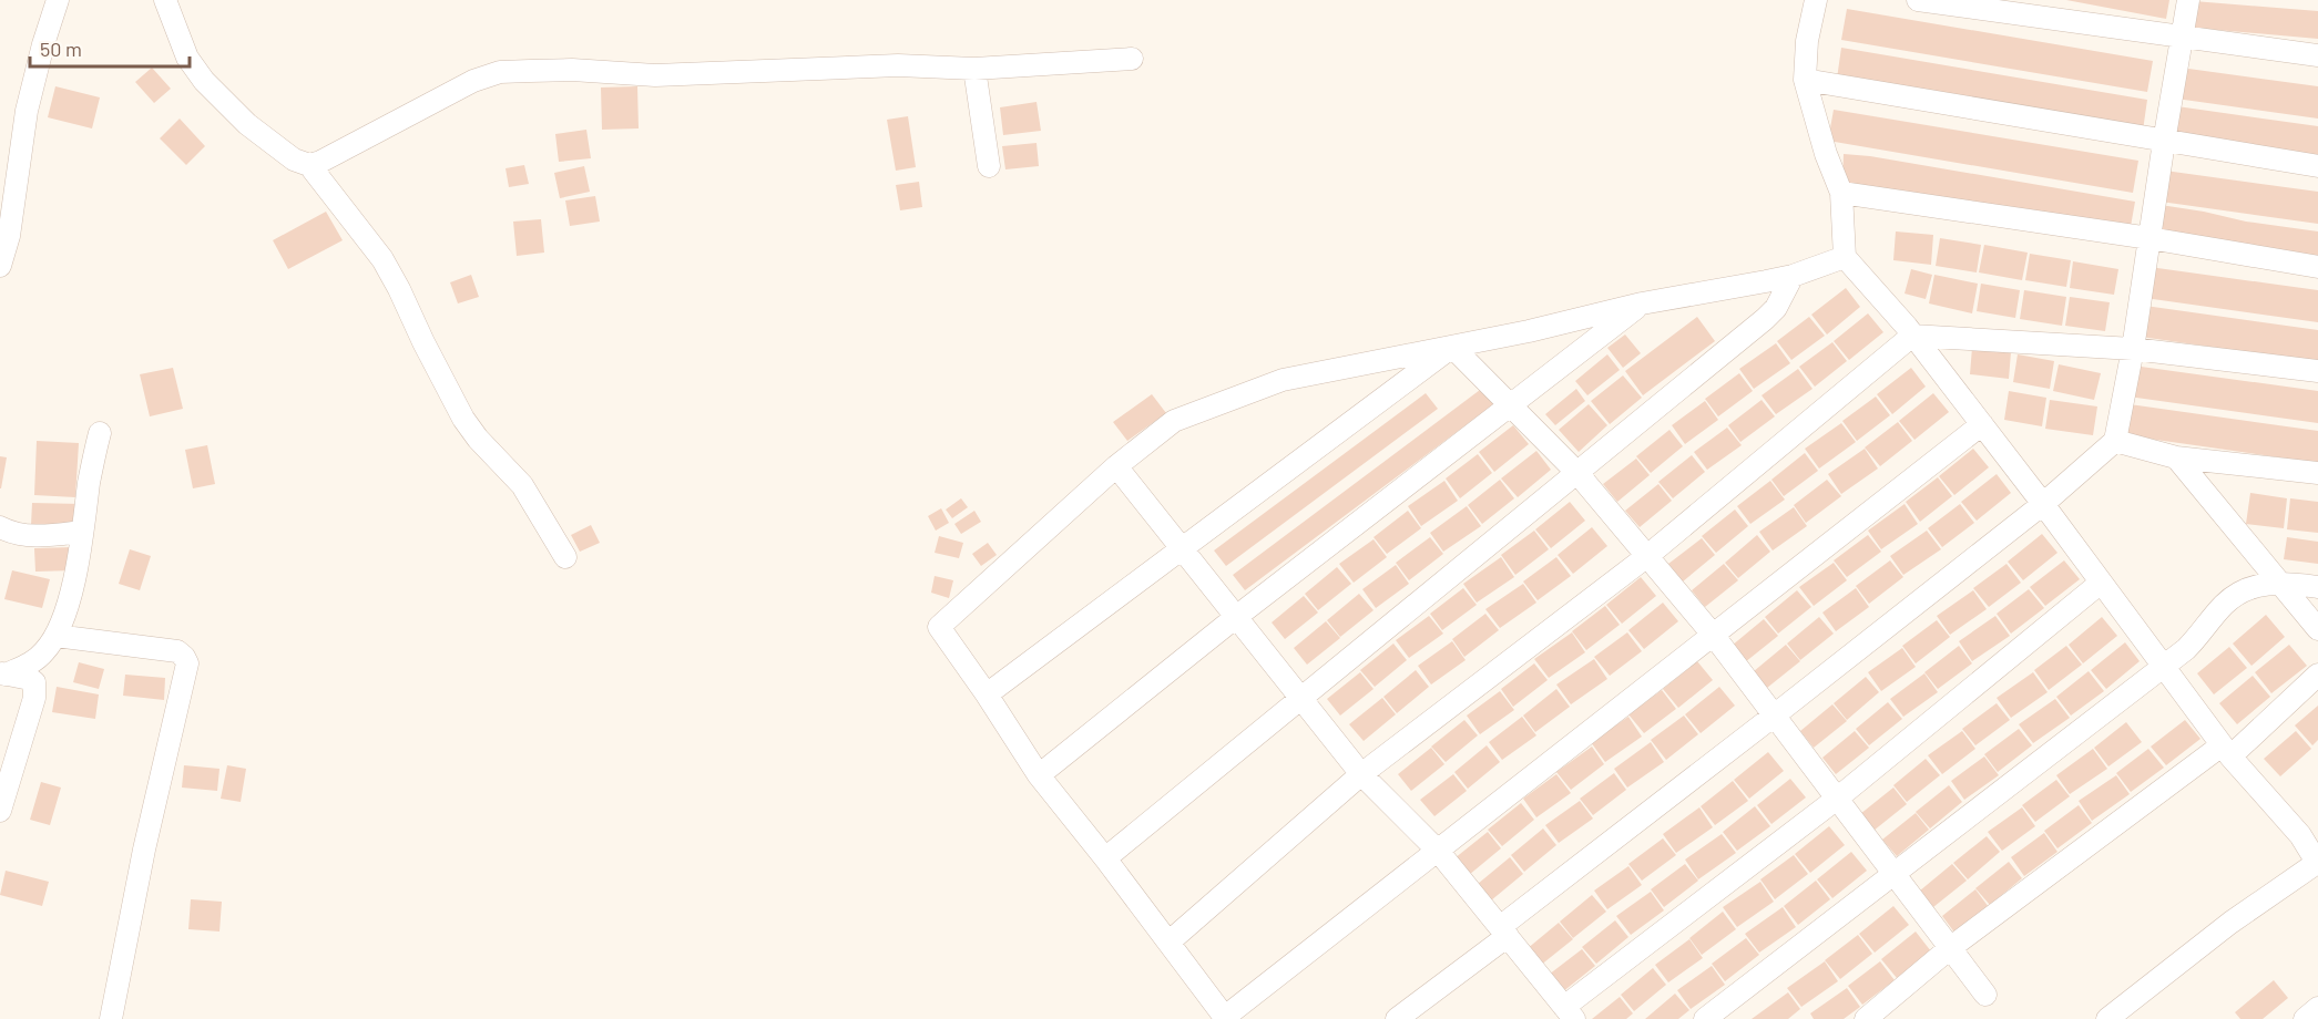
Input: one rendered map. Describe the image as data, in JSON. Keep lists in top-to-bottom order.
{
  "scale_bar": "50 m"
}
